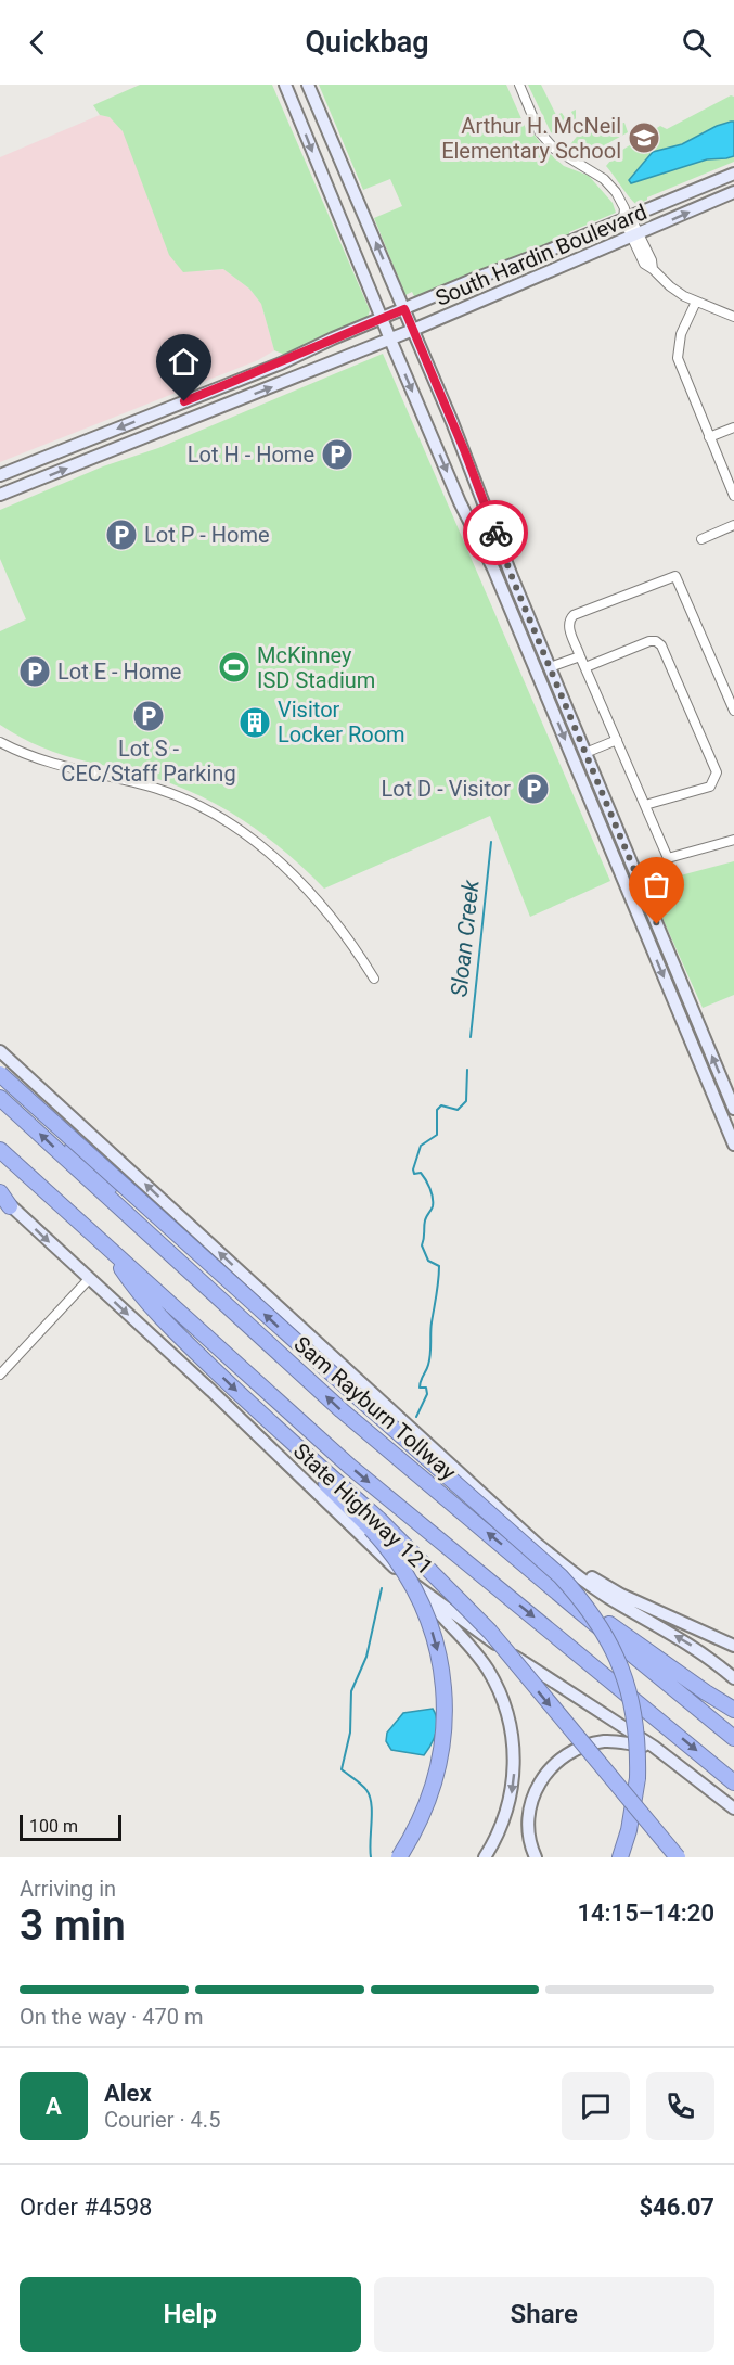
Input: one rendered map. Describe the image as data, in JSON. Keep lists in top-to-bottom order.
{
  "streets": {
    "highway": ["Sam Rayburn Tollway"],
    "main road": ["South Hardin Boulevard", "State Highway 121"]
  },
  "one_way": ["State Highway 121"],
  "water": ["Sloan Creek"],
  "places": {
    "school or university": ["Arthur H. McNeil Elementary School"],
    "parking": [
      "Lot H - Home",
      "Lot P - Home",
      "Lot E - Home",
      "Lot S - CEC/Staff Parking",
      "Lot D - Visitor"
    ],
    "sports": ["McKinney ISD Stadium"],
    "building": ["Visitor Locker Room"]
  },
  "scale_bar": "100 m",
  "page": {
    "header": "Quickbag",
    "scale": "100 m",
    "heading": ["3 min", "Arriving in", "14:15–14:20"],
    "panel": [
      "Alex",
      "Courier · 4.5",
      "Order #4598",
      "$46.07"
    ],
    "bar": "On the way · 470 m",
    "round": "A",
    "buttons": ["Help", "Share"]
  }
}
